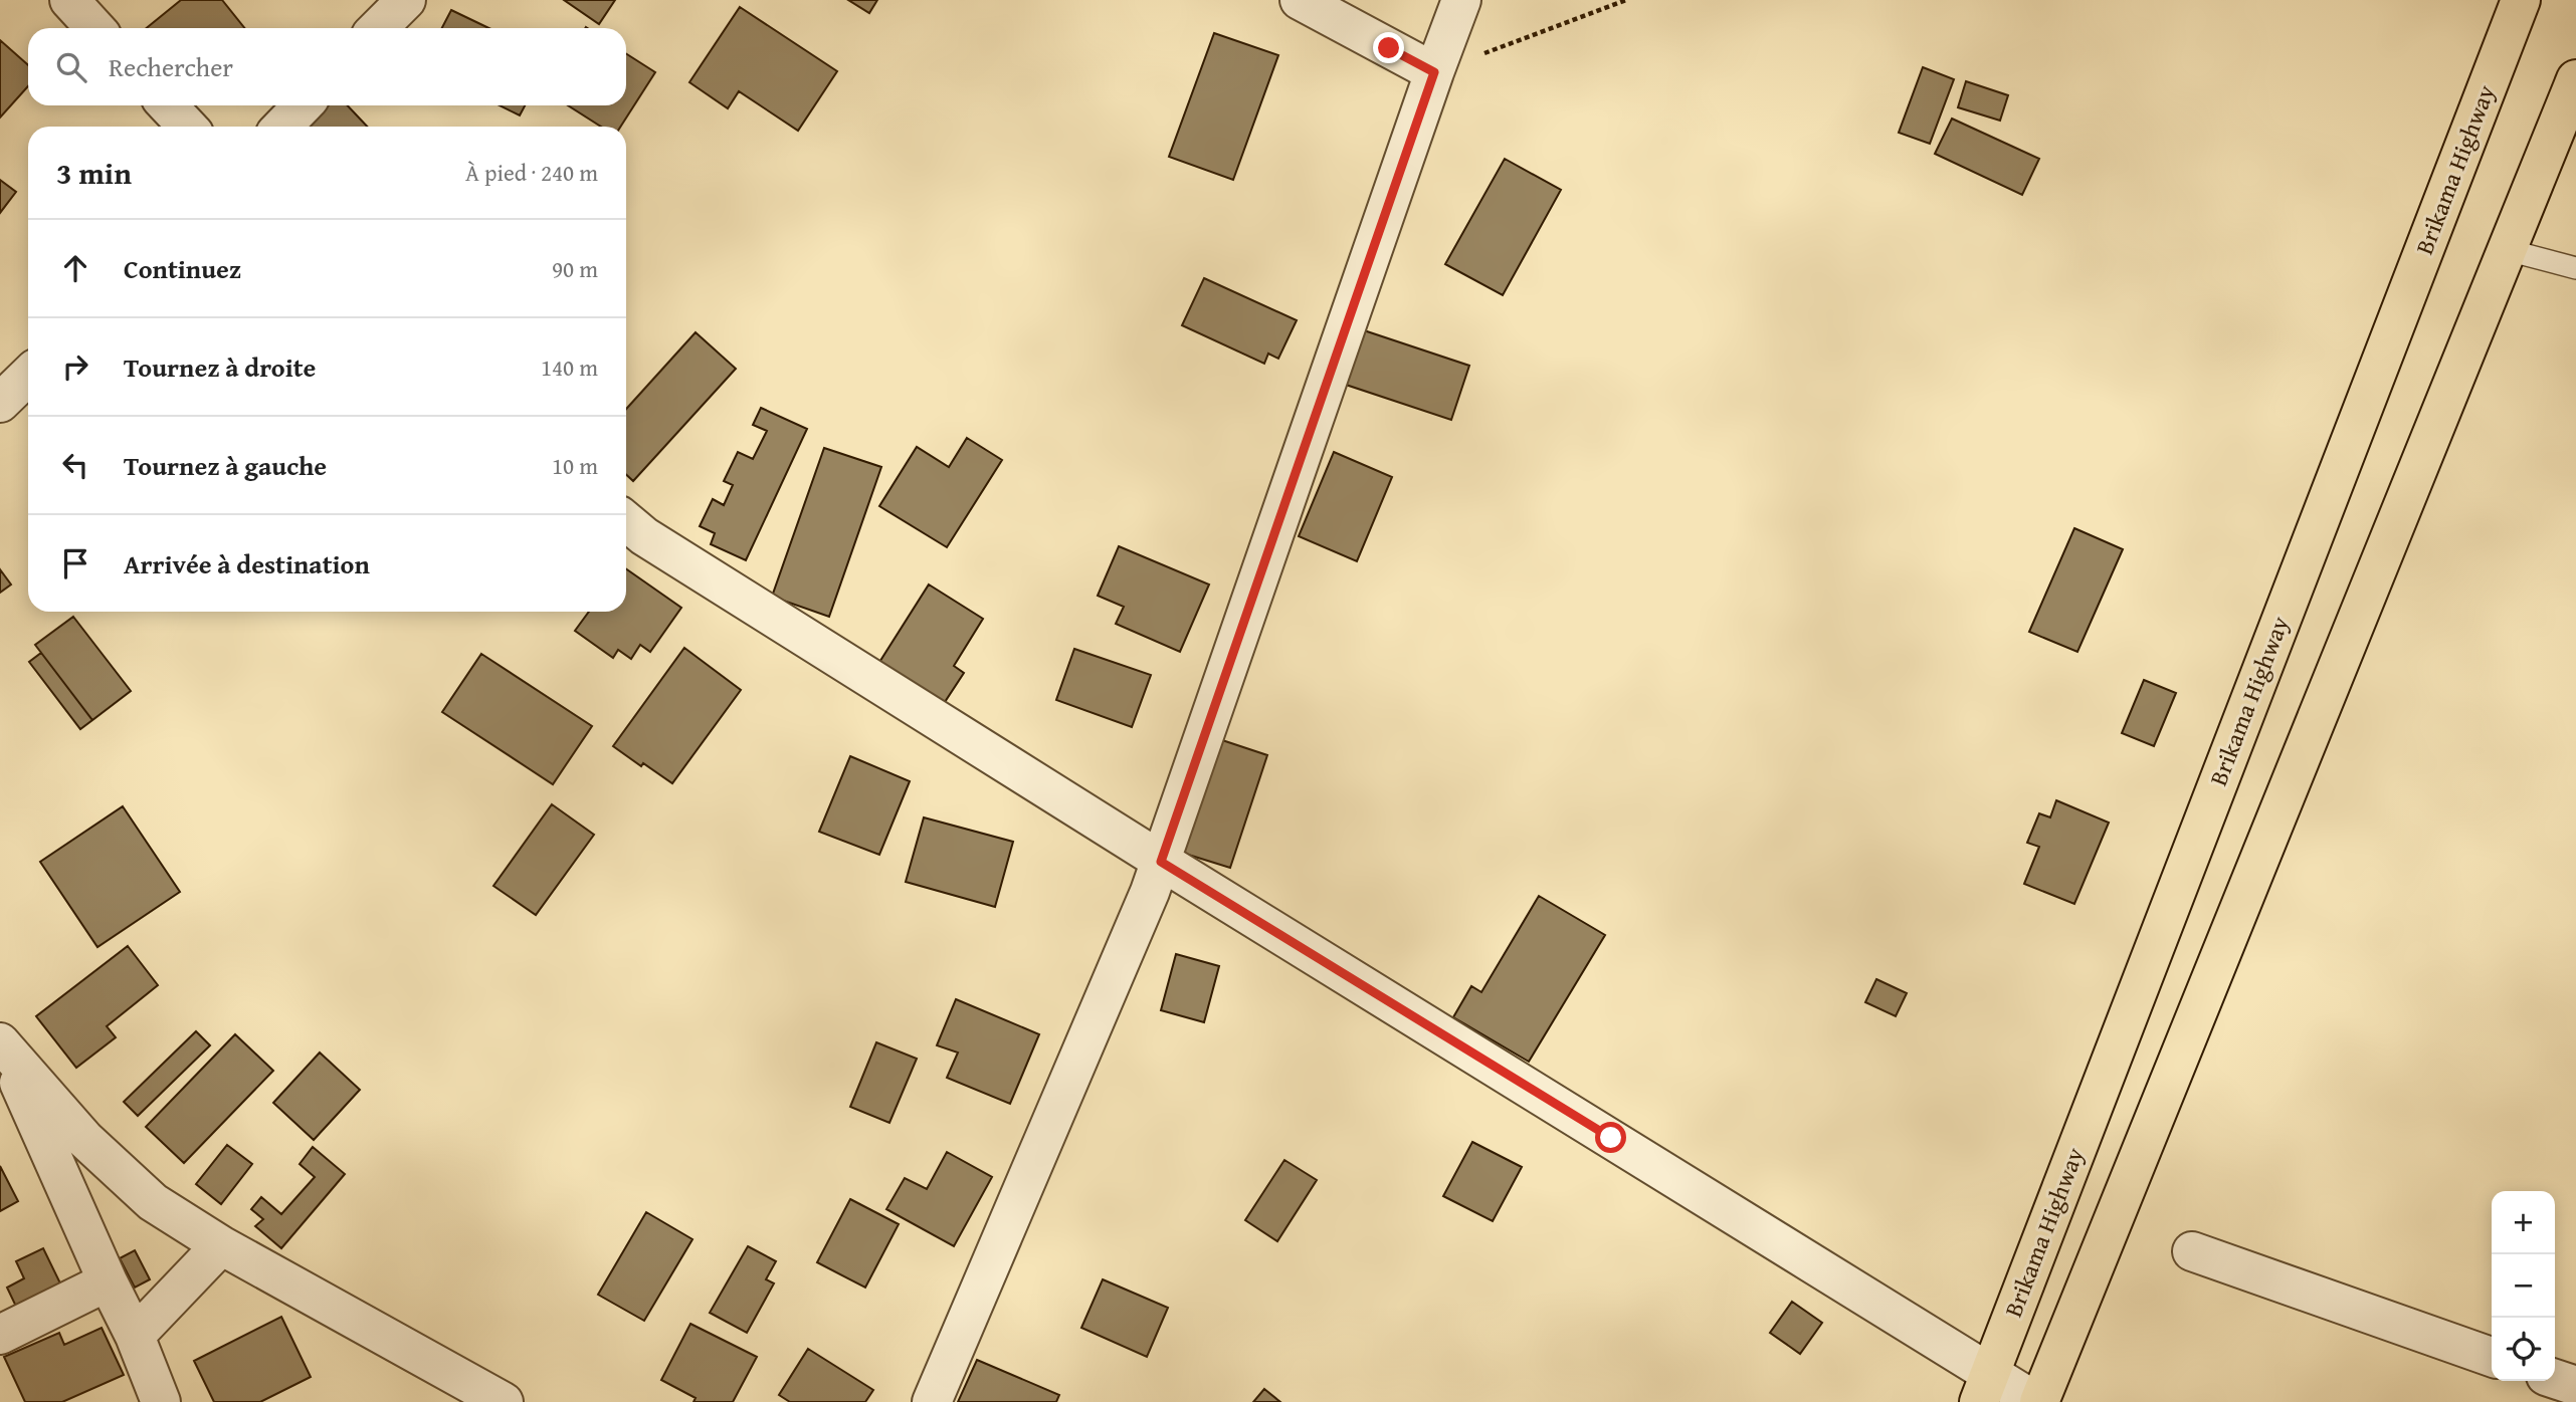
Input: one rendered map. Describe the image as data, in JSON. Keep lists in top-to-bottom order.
{
  "streets": {
    "highway": ["Brikama Highway"]
  },
  "page": {
    "search": "Rechercher",
    "heading": ["3 min", "À pied · 240 m"],
    "list": [
      ["Continuez", "90 m"],
      ["Tournez à droite", "140 m"],
      ["Tournez à gauche", "10 m"],
      "Arrivée à destination"
    ],
    "map_buttons": ["+", "−"]
  }
}
